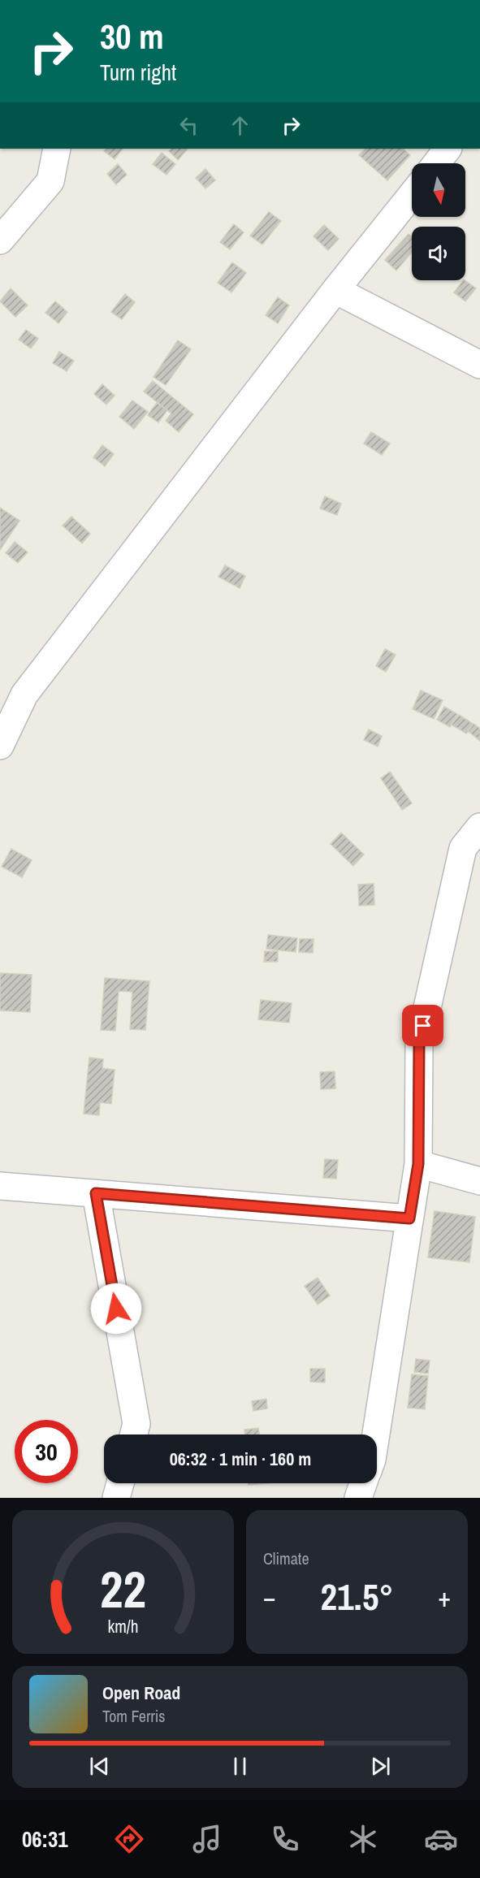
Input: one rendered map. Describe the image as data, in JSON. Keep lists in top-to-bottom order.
{
  "north": "bottom",
  "page": {
    "turn": ["30 m", "Turn right"],
    "limit": "30",
    "trip": "06:32 · 1 min · 160 m",
    "tile": "Climate",
    "heat": ["−", "21.5°", "+"],
    "song": ["Open Road", "Tom Ferris"],
    "tabs": "06:31",
    "gauge": ["22", "km/h"]
  }
}
